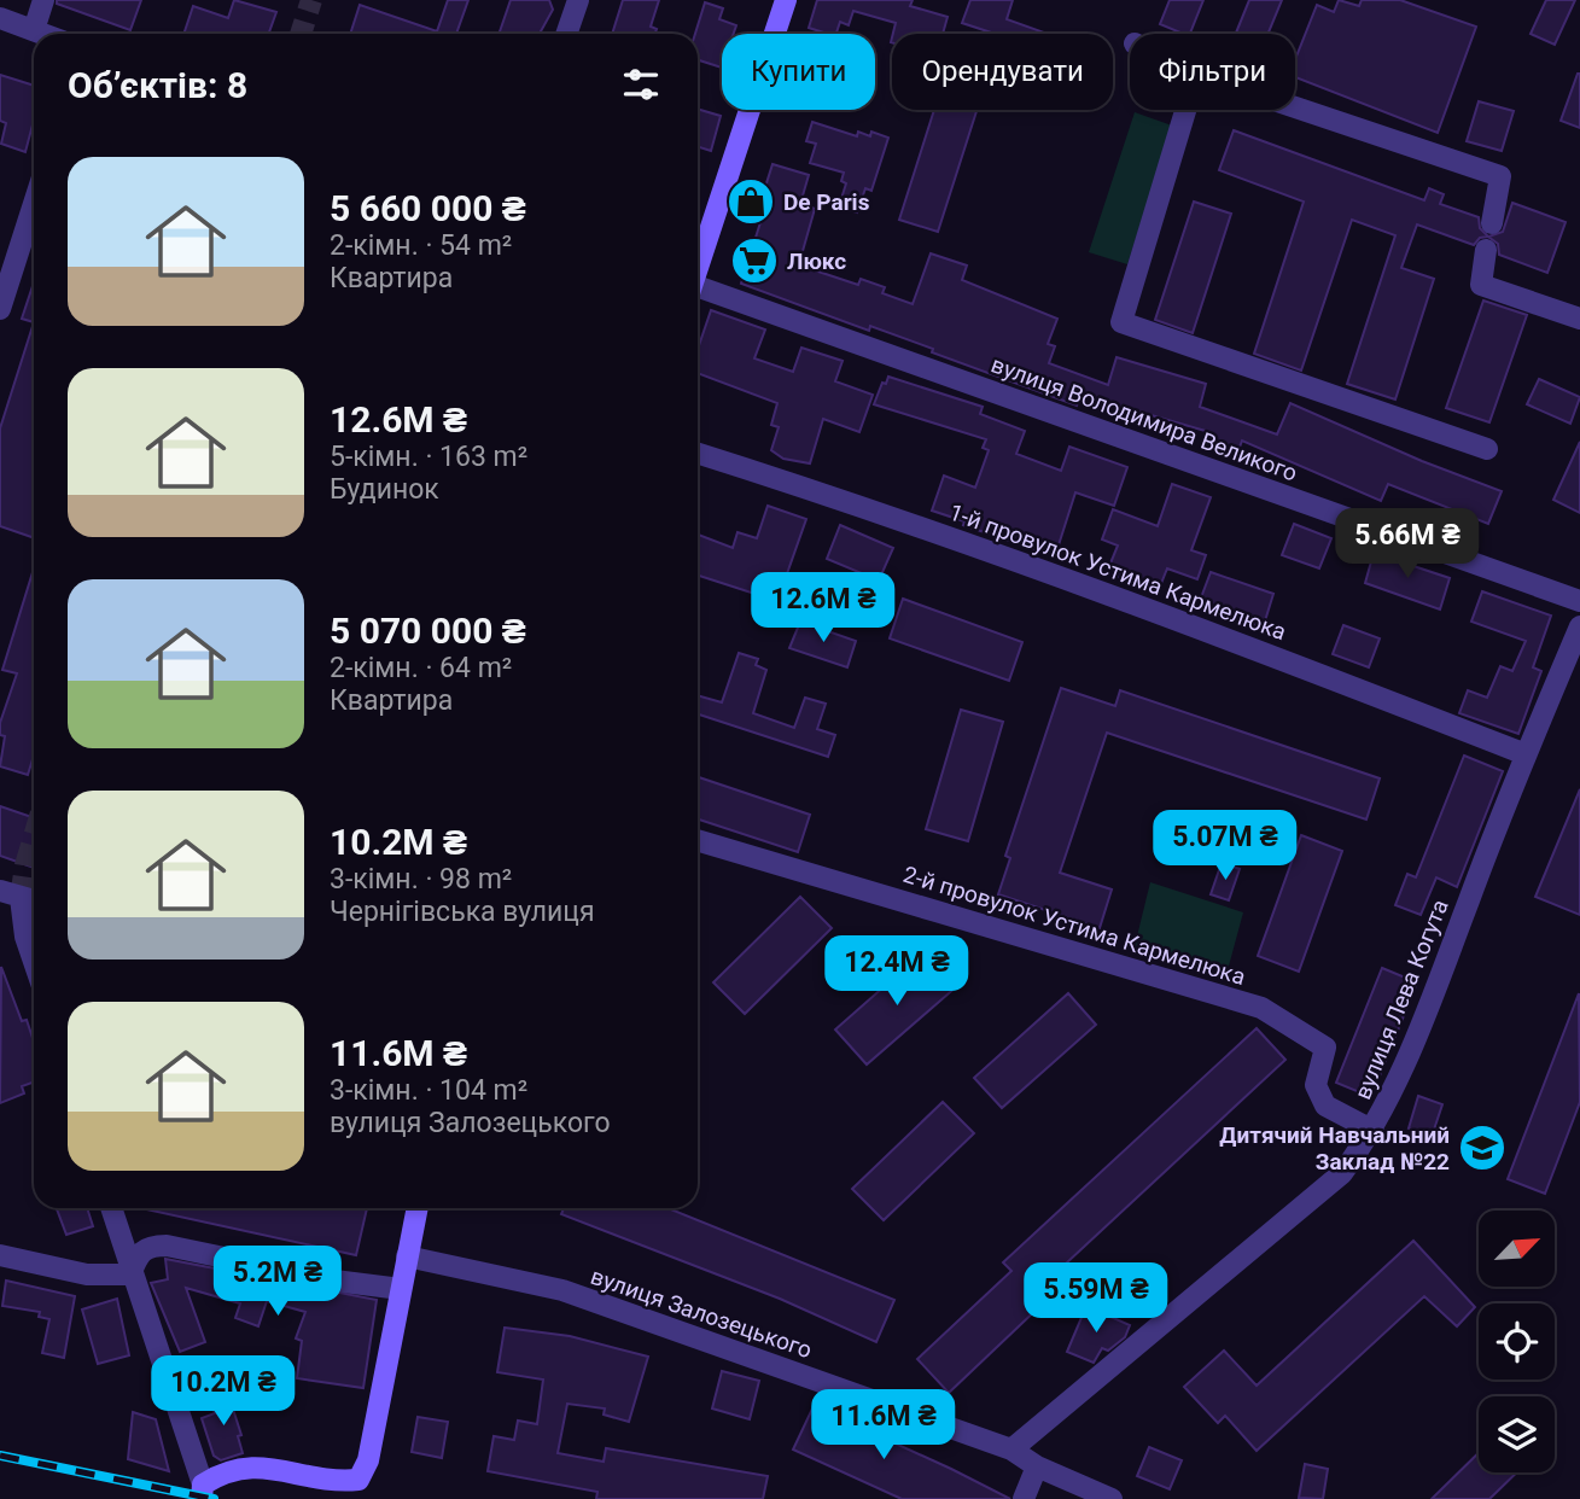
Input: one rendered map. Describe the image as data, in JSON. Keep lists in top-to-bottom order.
{
  "streets": {
    "street": [
      "вулиця Володимира Великого",
      "1-й провулок Устима Кармелюка",
      "2-й провулок Устима Кармелюка",
      "вулиця Лева Когута",
      "вулиця Залозецького"
    ]
  },
  "crossings": [
    ["1-й провулок Устима Кармелюка", "вулиця Лева Когута"],
    ["2-й провулок Устима Кармелюка", "вулиця Лева Когута"],
    ["вулиця Лева Когута", "вулиця Залозецького"]
  ],
  "places": {
    "shop": ["De Paris"],
    "supermarket": ["Люкс"],
    "school or university": ["Дитячий Навчальний Заклад №22"]
  },
  "north": "top right",
  "page": {
    "chip": ["Купити", "Орендувати", "Фільтри"],
    "heading": "Об’єктів: 8",
    "list": [
      {
        "name": "5 660 000 ₴",
        "note": "2-кімн. · 54 m² · Квартира"
      },
      {
        "name": "12.6M ₴",
        "note": "5-кімн. · 163 m² · Будинок"
      },
      {
        "name": "5 070 000 ₴",
        "note": "2-кімн. · 64 m² · Квартира"
      },
      {
        "name": "10.2M ₴",
        "note": "3-кімн. · 98 m² · Чернігівська вулиця"
      },
      {
        "name": "11.6M ₴",
        "note": "3-кімн. · 104 m² · вулиця Залозецького"
      }
    ],
    "price": [
      "5.66M ₴",
      "12.6M ₴",
      "5.07M ₴",
      "12.4M ₴",
      "5.2M ₴",
      "5.59M ₴",
      "10.2M ₴",
      "11.6M ₴"
    ]
  }
}
